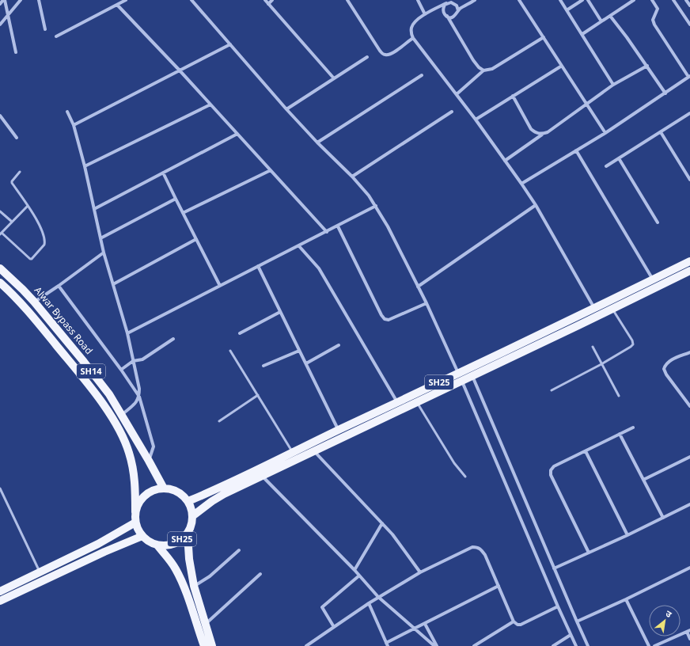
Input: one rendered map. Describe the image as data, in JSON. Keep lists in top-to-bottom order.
{
  "streets": {
    "main road": ["Alwar Bypass Road", "SH14", "SH25"]
  },
  "crossings": [
    ["Alwar Bypass Road", "SH14"],
    ["Alwar Bypass Road", "SH25"],
    ["SH14", "SH25"]
  ],
  "north": "top right"
}
